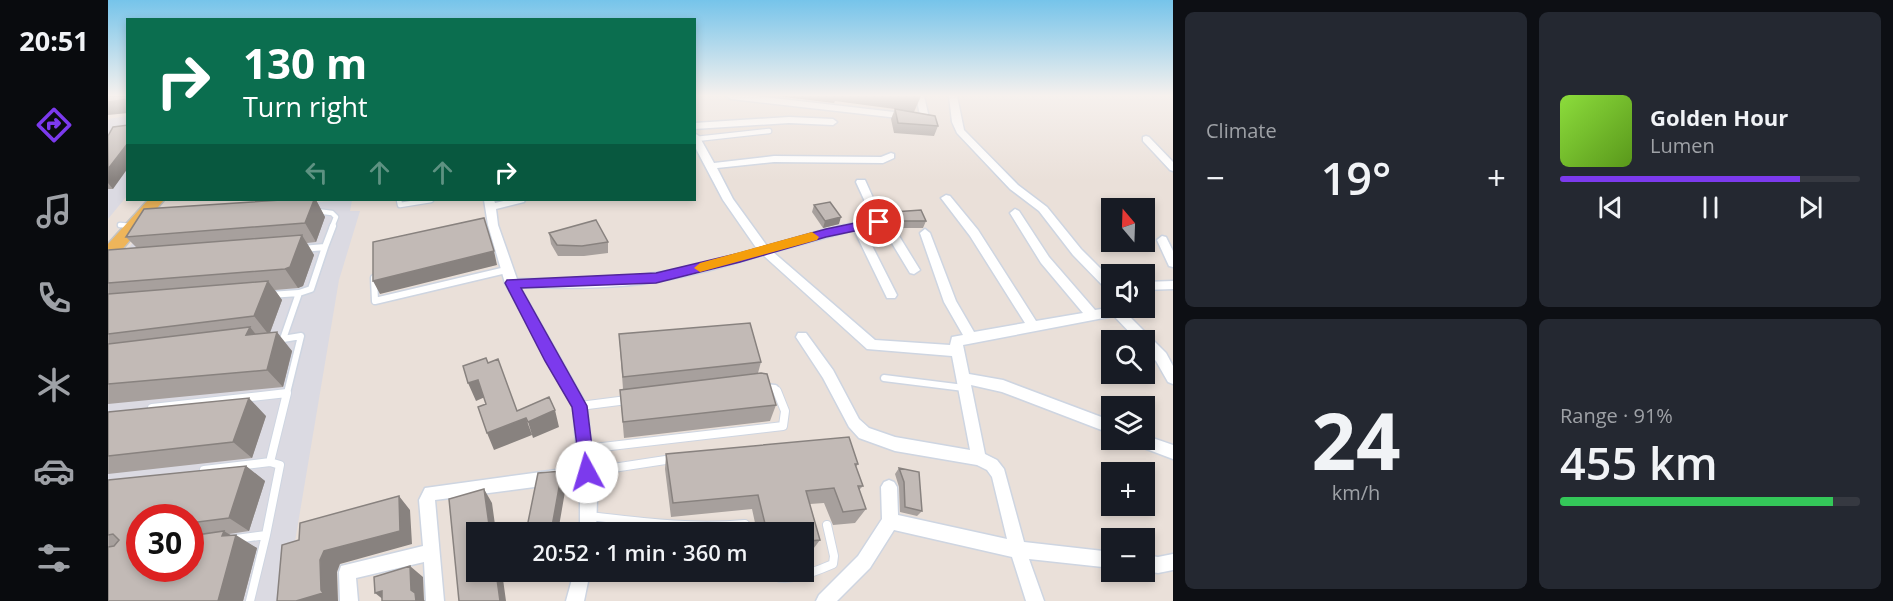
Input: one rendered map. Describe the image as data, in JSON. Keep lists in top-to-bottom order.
{
  "north": "top",
  "page": {
    "tabs": "20:51",
    "tile": [
      "Climate",
      ["24", "km/h"],
      ["Range · 91%", "455 km"]
    ],
    "turn": ["130 m", "Turn right"],
    "song": ["Golden Hour", "Lumen"],
    "heat": ["−", "19°", "+"],
    "map_buttons": ["+", "−"],
    "limit": "30",
    "trip": "20:52 · 1 min · 360 m"
  }
}
